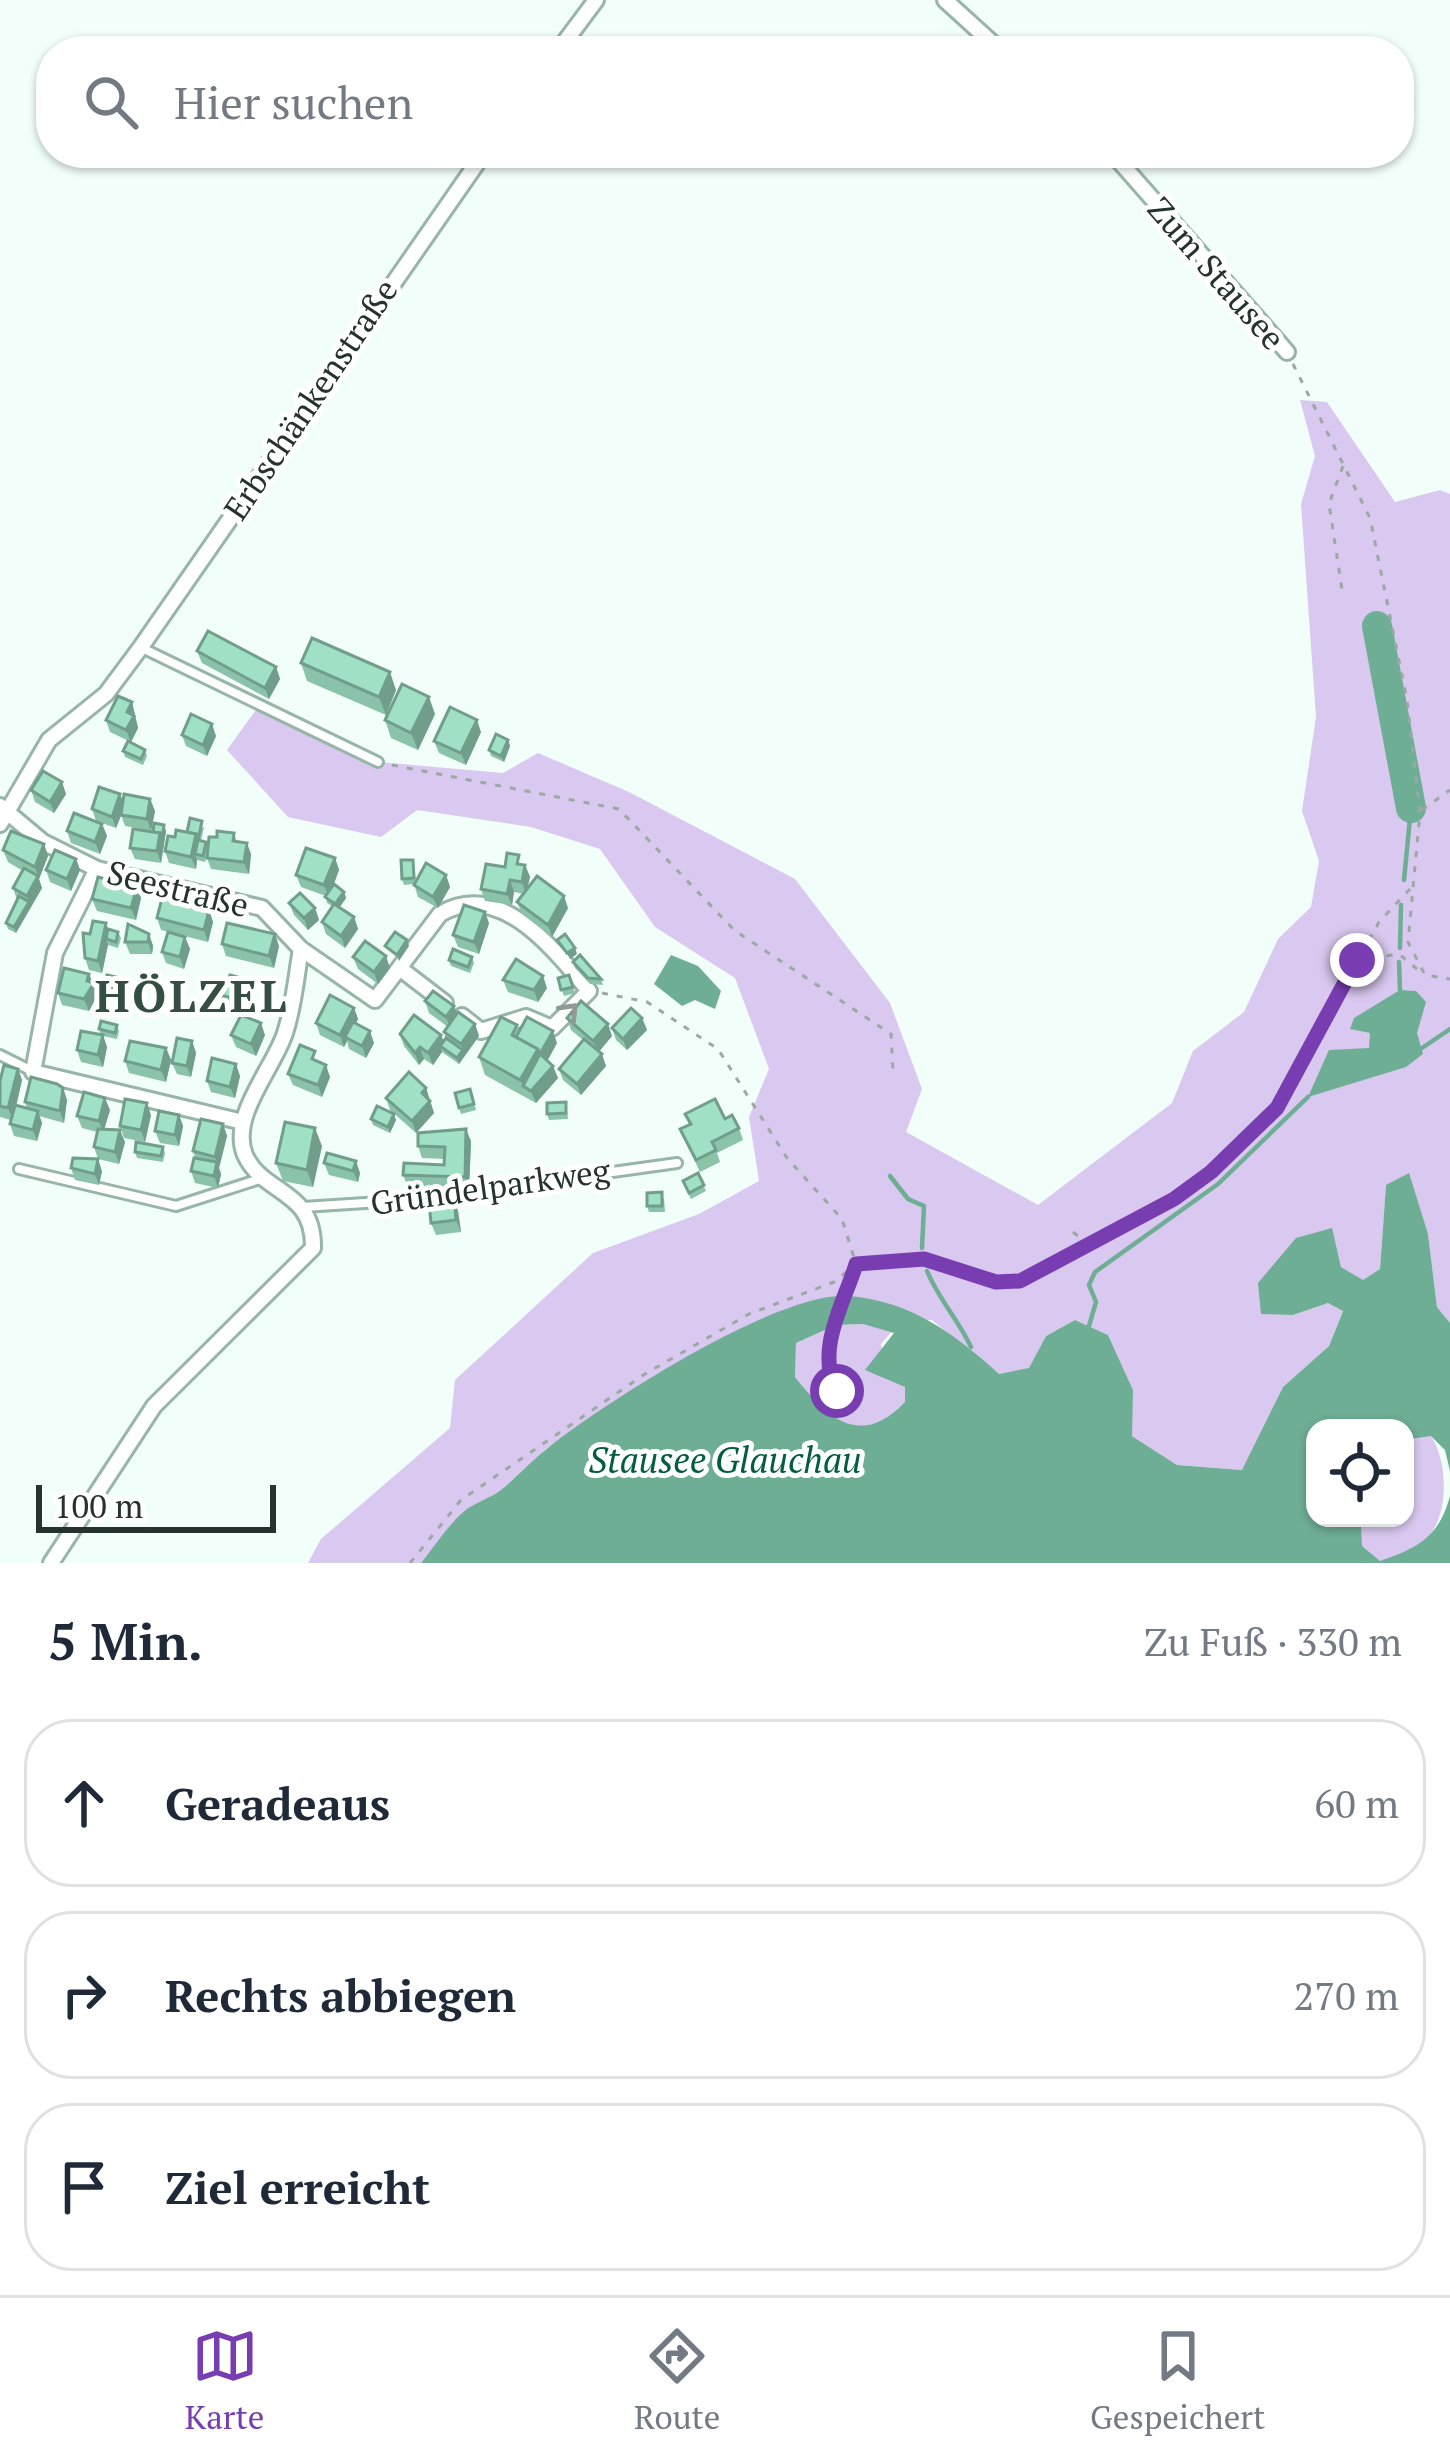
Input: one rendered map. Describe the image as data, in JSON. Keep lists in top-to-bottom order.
{
  "streets": {
    "street": ["Zum Stausee", "Erbschänkenstraße", "Seestraße"],
    "lane": ["Gründelparkweg"]
  },
  "crossings": [
    ["Erbschänkenstraße", "Seestraße"]
  ],
  "districts": ["HÖLZEL"],
  "water": ["Stausee Glauchau"],
  "scale_bar": "100 m",
  "page": {
    "search": "Hier suchen",
    "scale": "100 m",
    "heading": ["5 Min.", "Zu Fuß · 330 m"],
    "list": [
      ["Geradeaus", "60 m"],
      ["Rechts abbiegen", "270 m"],
      "Ziel erreicht"
    ],
    "nav": ["Karte", "Route", "Gespeichert"]
  }
}
